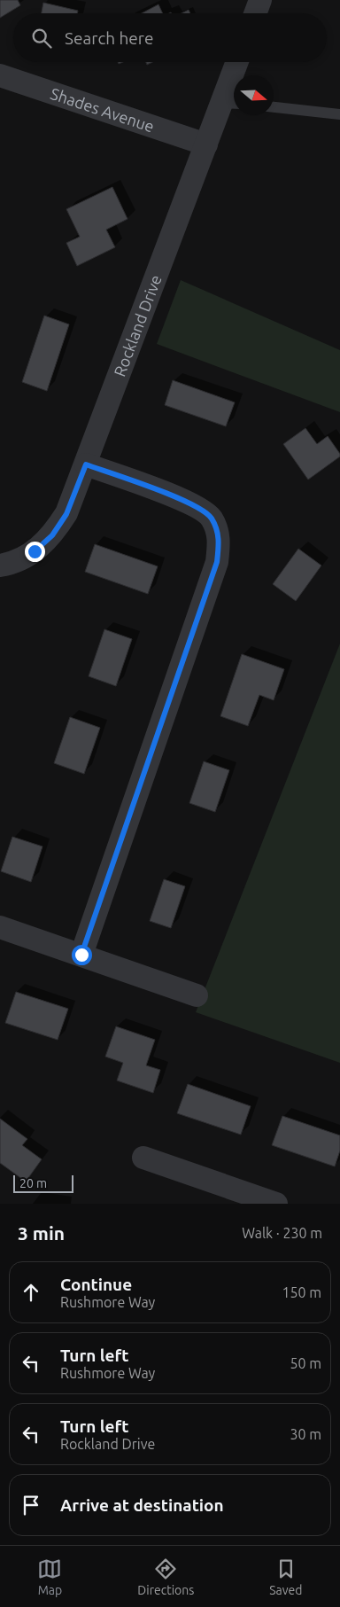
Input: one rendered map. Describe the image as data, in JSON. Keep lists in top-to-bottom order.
{
  "streets": {
    "street": ["Shades Avenue", "Rockland Drive"]
  },
  "crossings": [
    ["Shades Avenue", "Rockland Drive"]
  ],
  "scale_bar": "20 m",
  "north": "right",
  "page": {
    "search": "Search here",
    "scale": "20 m",
    "heading": ["3 min", "Walk · 230 m"],
    "list": [
      ["Continue", "Rushmore Way", "150 m"],
      ["Turn left", "Rushmore Way", "50 m"],
      ["Turn left", "Rockland Drive", "30 m"],
      "Arrive at destination"
    ],
    "nav": ["Map", "Directions", "Saved"]
  }
}
